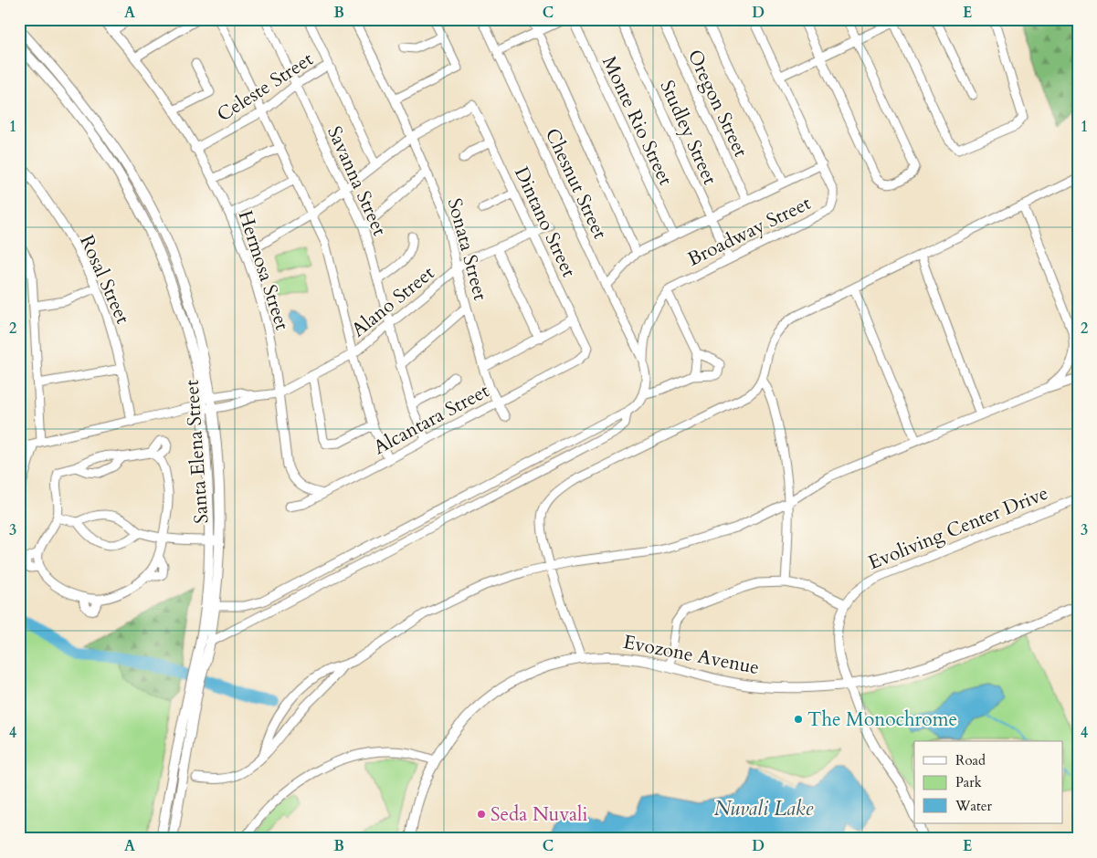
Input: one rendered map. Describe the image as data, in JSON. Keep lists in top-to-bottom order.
{
  "streets": {
    "street": [
      "Celeste Street",
      "Oregon Street",
      "Monte Rio Street",
      "Studley Street",
      "Savanna Street",
      "Chesnut Street",
      "Dintano Street",
      "Broadway Street",
      "Sonata Street",
      "Hermosa Street",
      "Rosal Street",
      "Alano Street",
      "Alcantara Street",
      "Santa Elena Street",
      "Evoliving Center Drive",
      "Evozone Avenue"
    ]
  },
  "crossings": [
    ["Celeste Street", "Savanna Street"],
    ["Celeste Street", "Hermosa Street"],
    ["Studley Street", "Broadway Street"],
    ["Savanna Street", "Alano Street"],
    ["Savanna Street", "Alcantara Street"],
    ["Chesnut Street", "Broadway Street"],
    ["Dintano Street", "Sonata Street"],
    ["Dintano Street", "Alano Street"],
    ["Dintano Street", "Alcantara Street"],
    ["Sonata Street", "Alano Street"],
    ["Sonata Street", "Alcantara Street"],
    ["Hermosa Street", "Alano Street"],
    ["Hermosa Street", "Alcantara Street"],
    ["Evoliving Center Drive", "Evozone Avenue"]
  ],
  "water": ["Nuvali Lake"],
  "places": ["The Monochrome", "Seda Nuvali"],
  "legend": ["Road", "Park", "Water"],
  "grid": {
    "columns": [
      "A",
      "B",
      "C",
      "D",
      "E"
    ],
    "rows": [
      "1",
      "2",
      "3",
      "4"
    ]
  }
}
